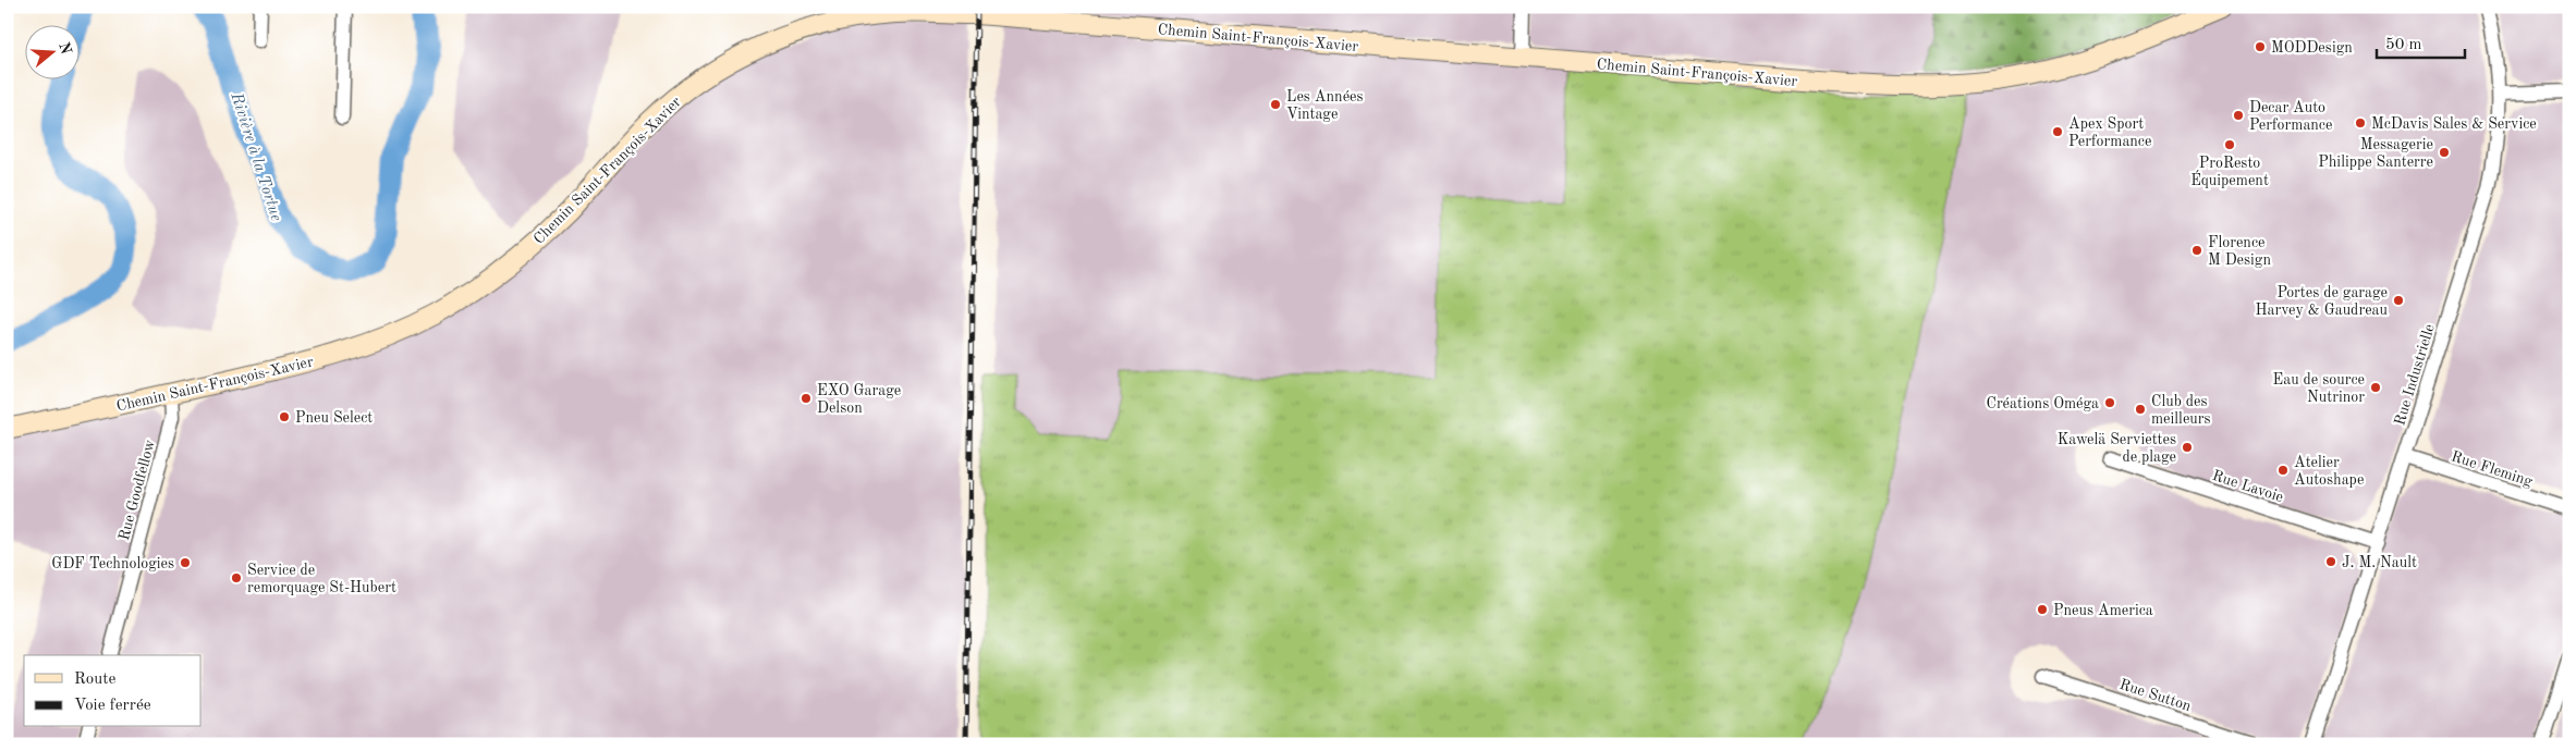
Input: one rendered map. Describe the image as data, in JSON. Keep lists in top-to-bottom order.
{
  "streets": {
    "street": [
      "Chemin Saint-François-Xavier",
      "Rue Industrielle",
      "Rue Fleming",
      "Rue Lavoie",
      "Rue Goodfellow",
      "Rue Sutton"
    ]
  },
  "crossings": [
    ["Chemin Saint-François-Xavier", "Rue Goodfellow"],
    ["Rue Industrielle", "Rue Fleming"],
    ["Rue Industrielle", "Rue Lavoie"]
  ],
  "water": ["Rivière à la Tortue"],
  "places": [
    "MODDesign",
    "Les Années Vintage",
    "Decar Auto Performance",
    "McDavis Sales & Service",
    "Apex Sport Performance",
    "ProResto Équipement",
    "Messagerie Philippe Santerre",
    "Florence M Design",
    "Portes de garage Harvey & Gaudreau",
    "Eau de source Nutrinor",
    "EXO Garage Delson",
    "Créations Oméga",
    "Club des meilleurs",
    "Pneu Select",
    "Kawelä Serviettes de plage",
    "Atelier Autoshape",
    "J. M. Nault",
    "GDF Technologies",
    "Service de remorquage St-Hubert",
    "Pneus America"
  ],
  "legend": ["Route", "Voie ferrée"],
  "scale_bar": "50 m",
  "north": "right"
}
